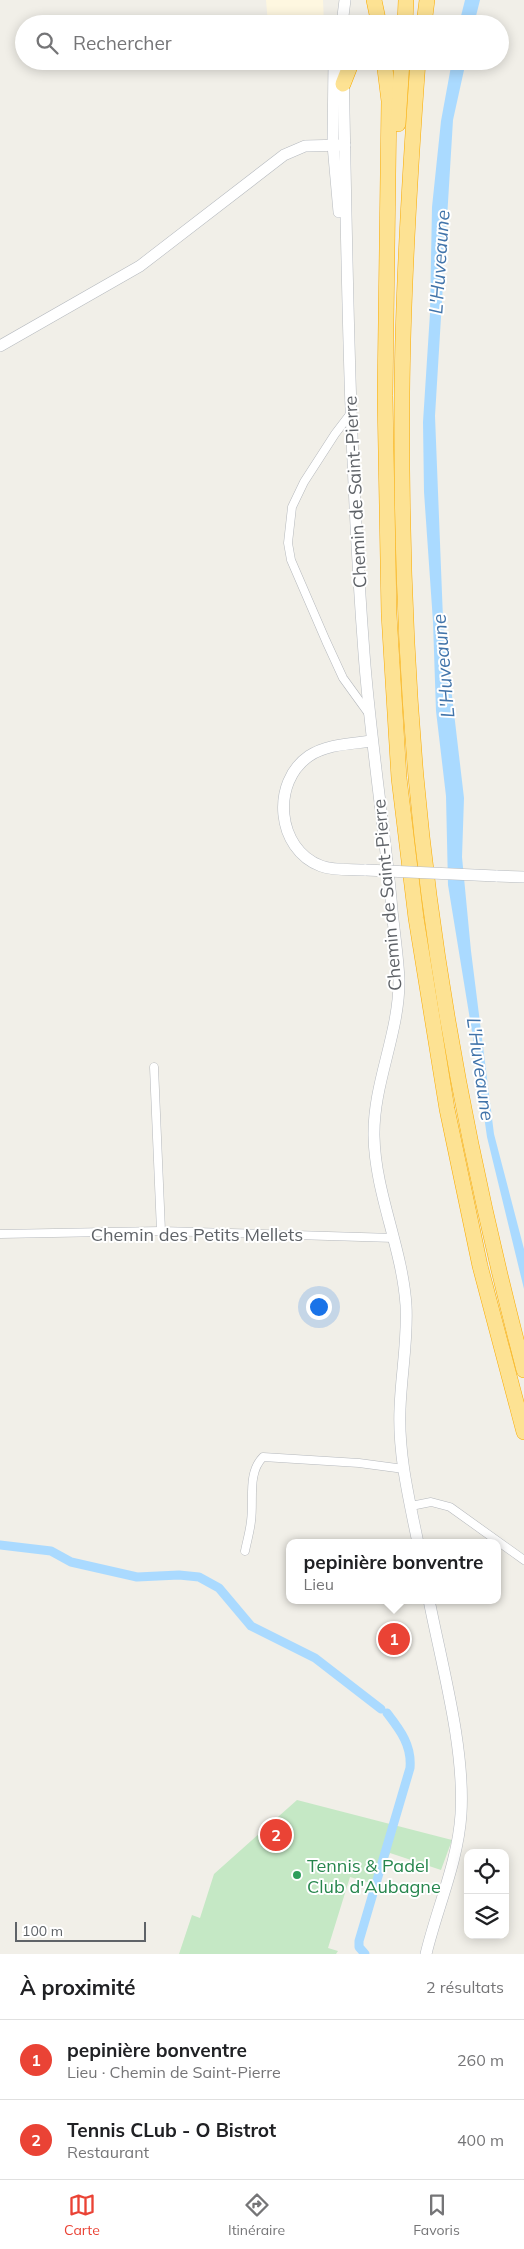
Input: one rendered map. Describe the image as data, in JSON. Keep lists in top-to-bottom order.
{
  "streets": {
    "main road": ["Chemin de Saint-Pierre"],
    "street": ["Chemin des Petits Mellets"]
  },
  "crossings": [
    ["Chemin de Saint-Pierre", "Chemin des Petits Mellets"]
  ],
  "water": ["L'Huveaune"],
  "places": ["Tennis & Padel Club d'Aubagne"],
  "scale_bar": "100 m",
  "page": {
    "search": "Rechercher",
    "popup": ["pepinière bonventre", "Lieu"],
    "pins": ["1", "2"],
    "scale": "100 m",
    "heading": ["À proximité", "2 résultats"],
    "list": [
      {
        "mark": "1",
        "name": "pepinière bonventre",
        "note": "Lieu · Chemin de Saint-Pierre",
        "value": "260 m"
      },
      {
        "mark": "2",
        "name": "Tennis CLub - O Bistrot",
        "note": "Restaurant",
        "value": "400 m"
      }
    ],
    "nav": ["Carte", "Itinéraire", "Favoris"]
  }
}
